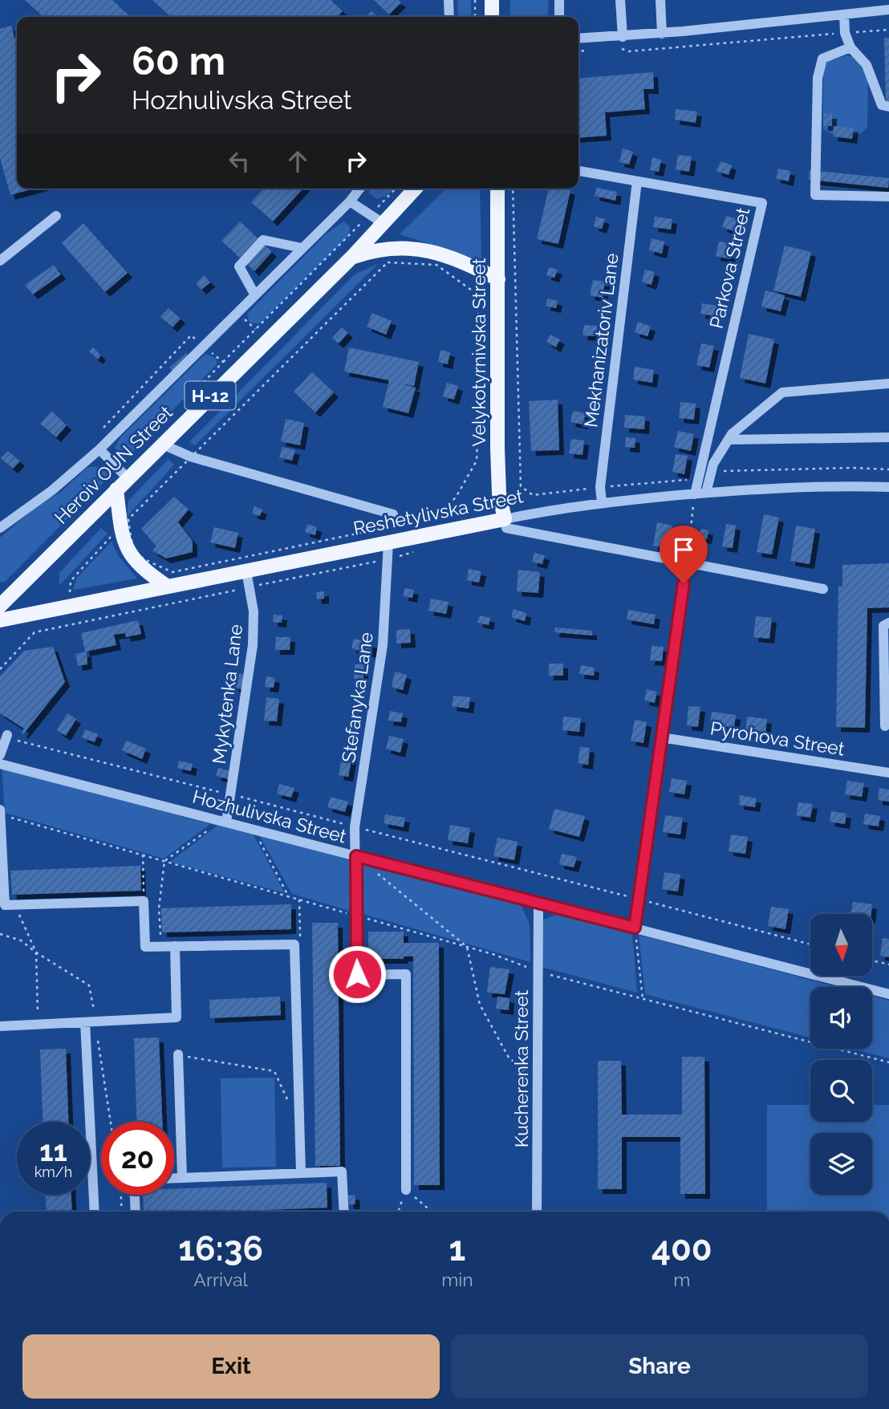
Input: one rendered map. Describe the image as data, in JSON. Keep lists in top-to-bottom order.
{
  "streets": {
    "main road": [
      "Velykotyrnivska Street",
      "Н-12",
      "Heroiv OUN Street",
      "Reshetylivska Street"
    ],
    "street": [
      "Parkova Street",
      "Mekhanizatoriv Lane",
      "Mykytenka Lane",
      "Stefanyka Lane",
      "Pyrohova Street",
      "Hozhulivska Street",
      "Kucherenka Street"
    ]
  },
  "crossings": [
    ["Parkova Street", "Mekhanizatoriv Lane"],
    ["Parkova Street", "Reshetylivska Street"],
    ["Mekhanizatoriv Lane", "Reshetylivska Street"],
    ["Velykotyrnivska Street", "Reshetylivska Street"],
    ["Reshetylivska Street", "Mykytenka Lane"],
    ["Reshetylivska Street", "Stefanyka Lane"],
    ["Mykytenka Lane", "Hozhulivska Street"],
    ["Stefanyka Lane", "Hozhulivska Street"],
    ["Hozhulivska Street", "Kucherenka Street"]
  ],
  "north": "bottom",
  "page": {
    "turn": ["60 m", "Hozhulivska Street"],
    "speed": "11 km/h",
    "limit": "20",
    "eta": [
      "16:36",
      "Arrival",
      "1",
      "min",
      "400",
      "m"
    ],
    "buttons": ["Exit", "Share"]
  }
}
